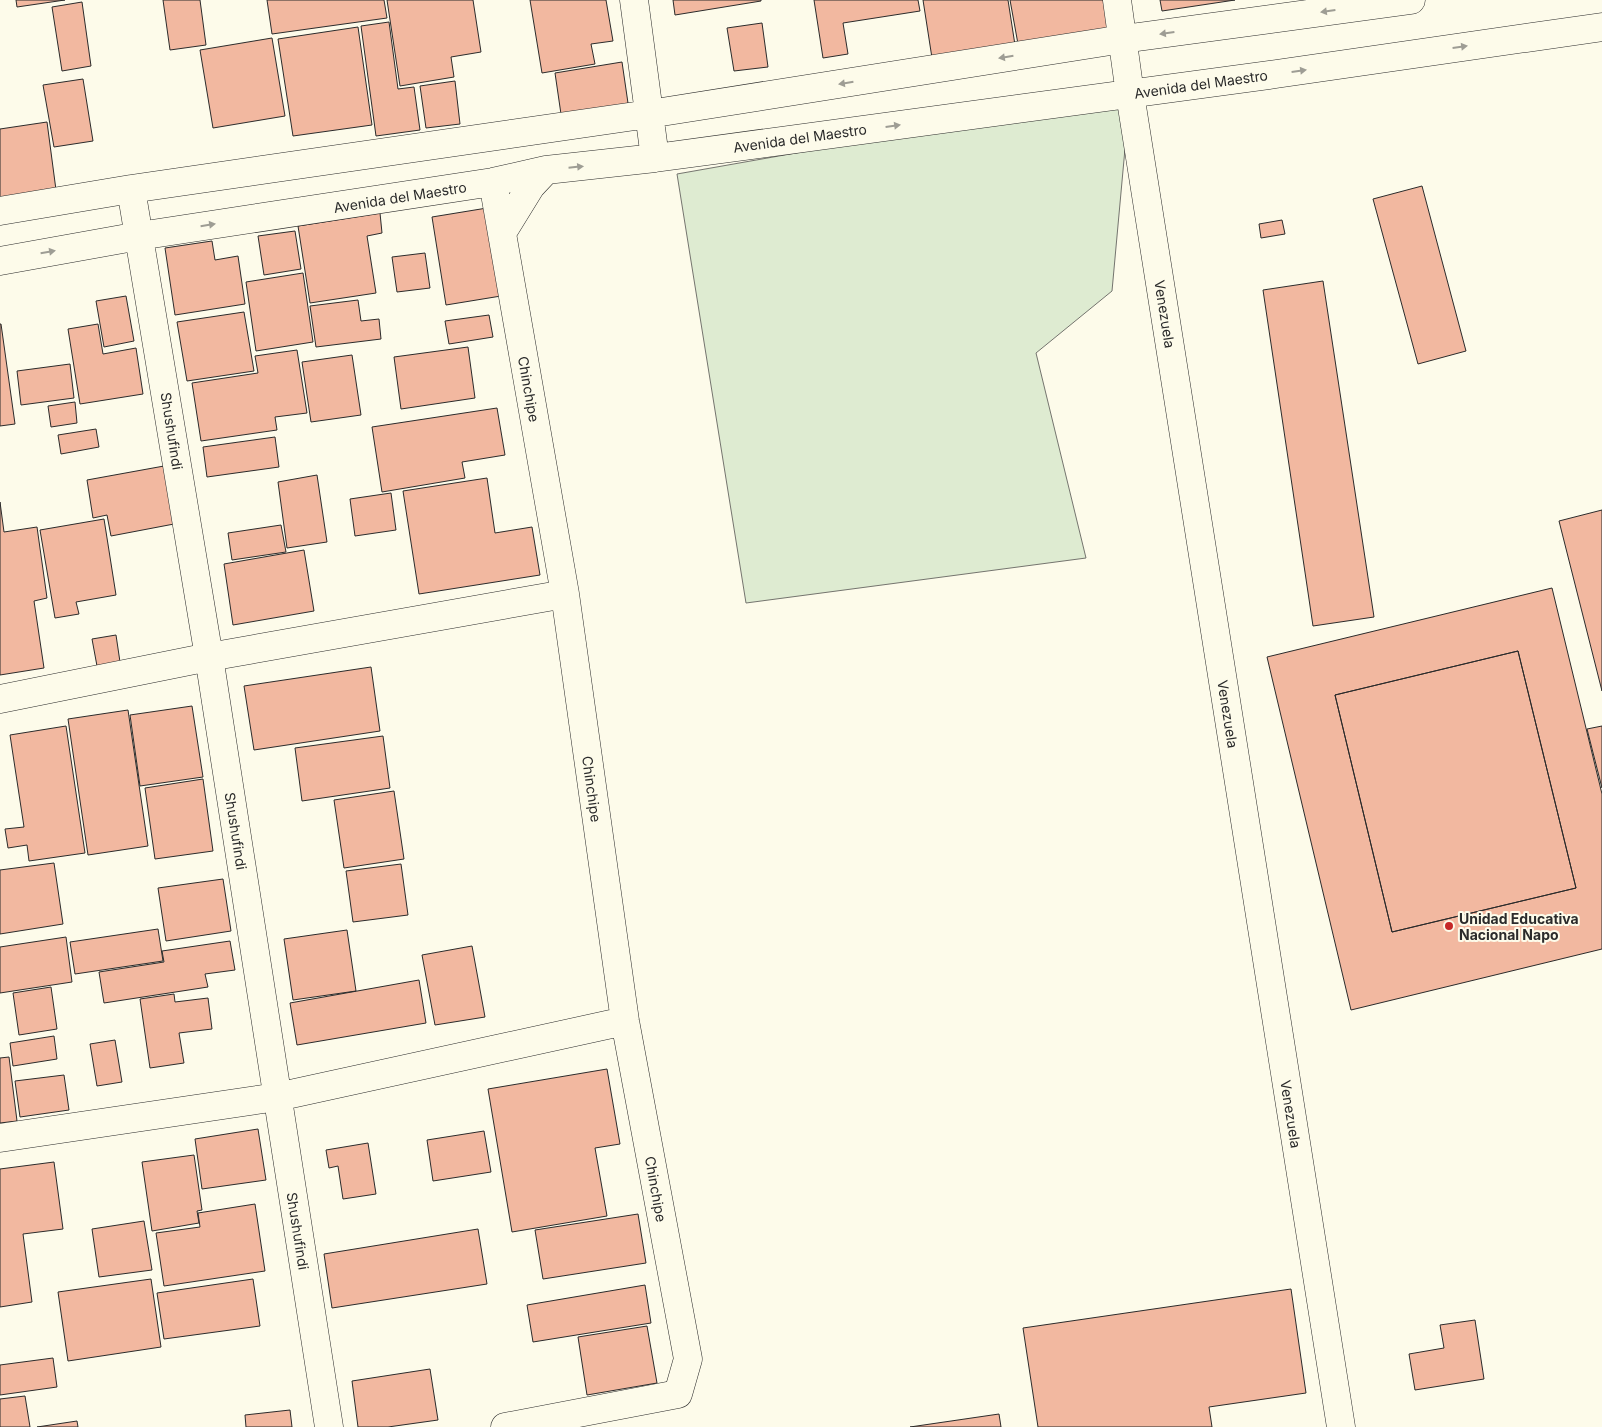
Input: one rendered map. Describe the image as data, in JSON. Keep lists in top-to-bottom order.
{
  "streets": {
    "street": [
      "Avenida del Maestro",
      "Venezuela",
      "Chinchipe",
      "Shushufindi"
    ]
  },
  "crossings": [
    ["Avenida del Maestro", "Venezuela"],
    ["Avenida del Maestro", "Chinchipe"],
    ["Avenida del Maestro", "Shushufindi"]
  ],
  "places": ["Unidad Educativa Nacional Napo"]
}
